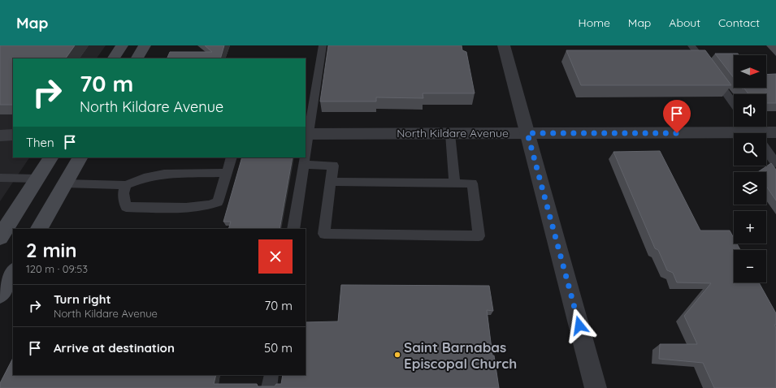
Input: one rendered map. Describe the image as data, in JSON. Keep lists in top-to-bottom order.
{
  "streets": {
    "street": ["North Kildare Avenue"]
  },
  "places": ["Saint Barnabas Episcopal Church"],
  "north": "right",
  "page": {
    "header": "Map",
    "nav": [
      "Home",
      "Map",
      "About",
      "Contact"
    ],
    "map_buttons": ["+", "−"],
    "turn": ["70 m", "North Kildare Avenue"],
    "then": "Then",
    "heading": ["2 min", "120 m · 09:53"],
    "list": [
      {
        "name": "Turn right",
        "note": "North Kildare Avenue",
        "value": "70 m"
      },
      {
        "name": "Arrive at destination",
        "value": "50 m"
      }
    ]
  }
}
